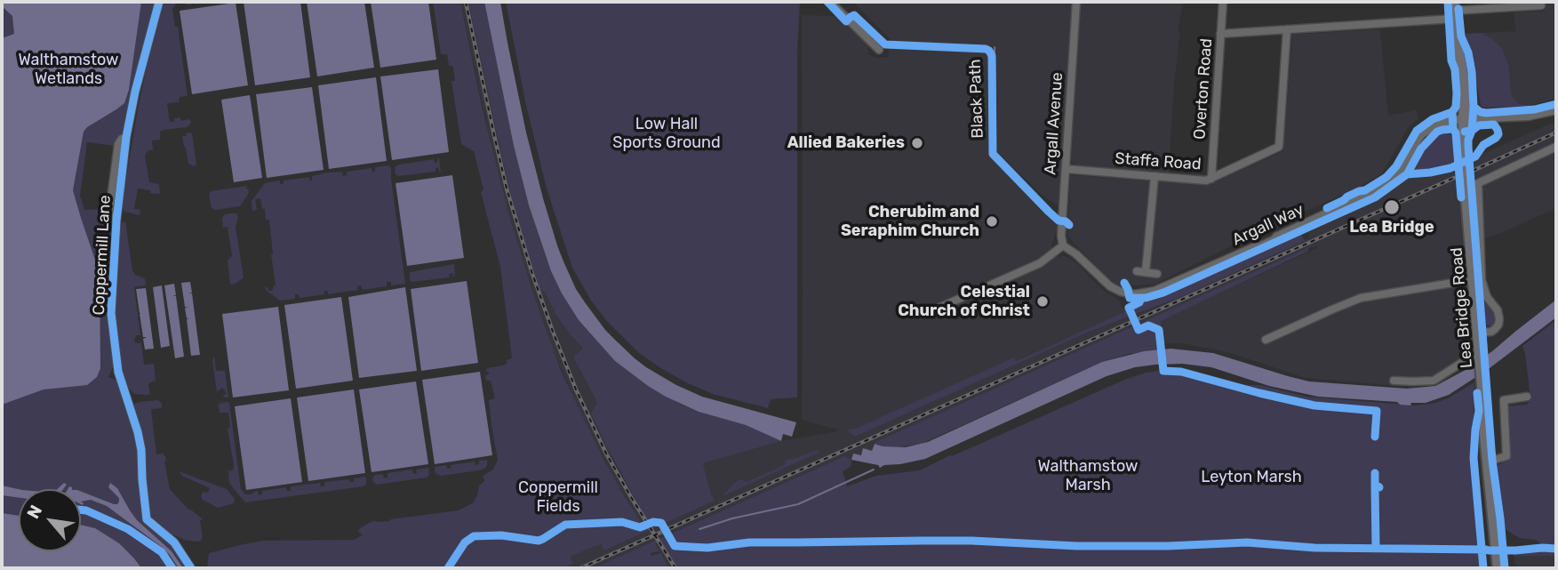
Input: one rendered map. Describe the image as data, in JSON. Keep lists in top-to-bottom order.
{
  "streets": {
    "main road": ["Lea Bridge Road"],
    "street": [
      "Overton Road",
      "Argall Avenue",
      "Staffa Road",
      "Argall Way",
      "Coppermill Lane"
    ],
    "cycle path": ["Black Path"]
  },
  "crossings": [
    ["Overton Road", "Staffa Road"],
    ["Argall Avenue", "Staffa Road"],
    ["Argall Avenue", "Argall Way"],
    ["Argall Way", "Lea Bridge Road"]
  ],
  "parks": [
    "Walthamstow Wetlands",
    "Low Hall Sports Ground",
    "Walthamstow Marsh",
    "Leyton Marsh",
    "Coppermill Fields"
  ],
  "places": [
    "Allied Bakeries",
    "Lea Bridge",
    "Cherubim and Seraphim Church",
    "Celestial Church of Christ"
  ],
  "north": "top left"
}
